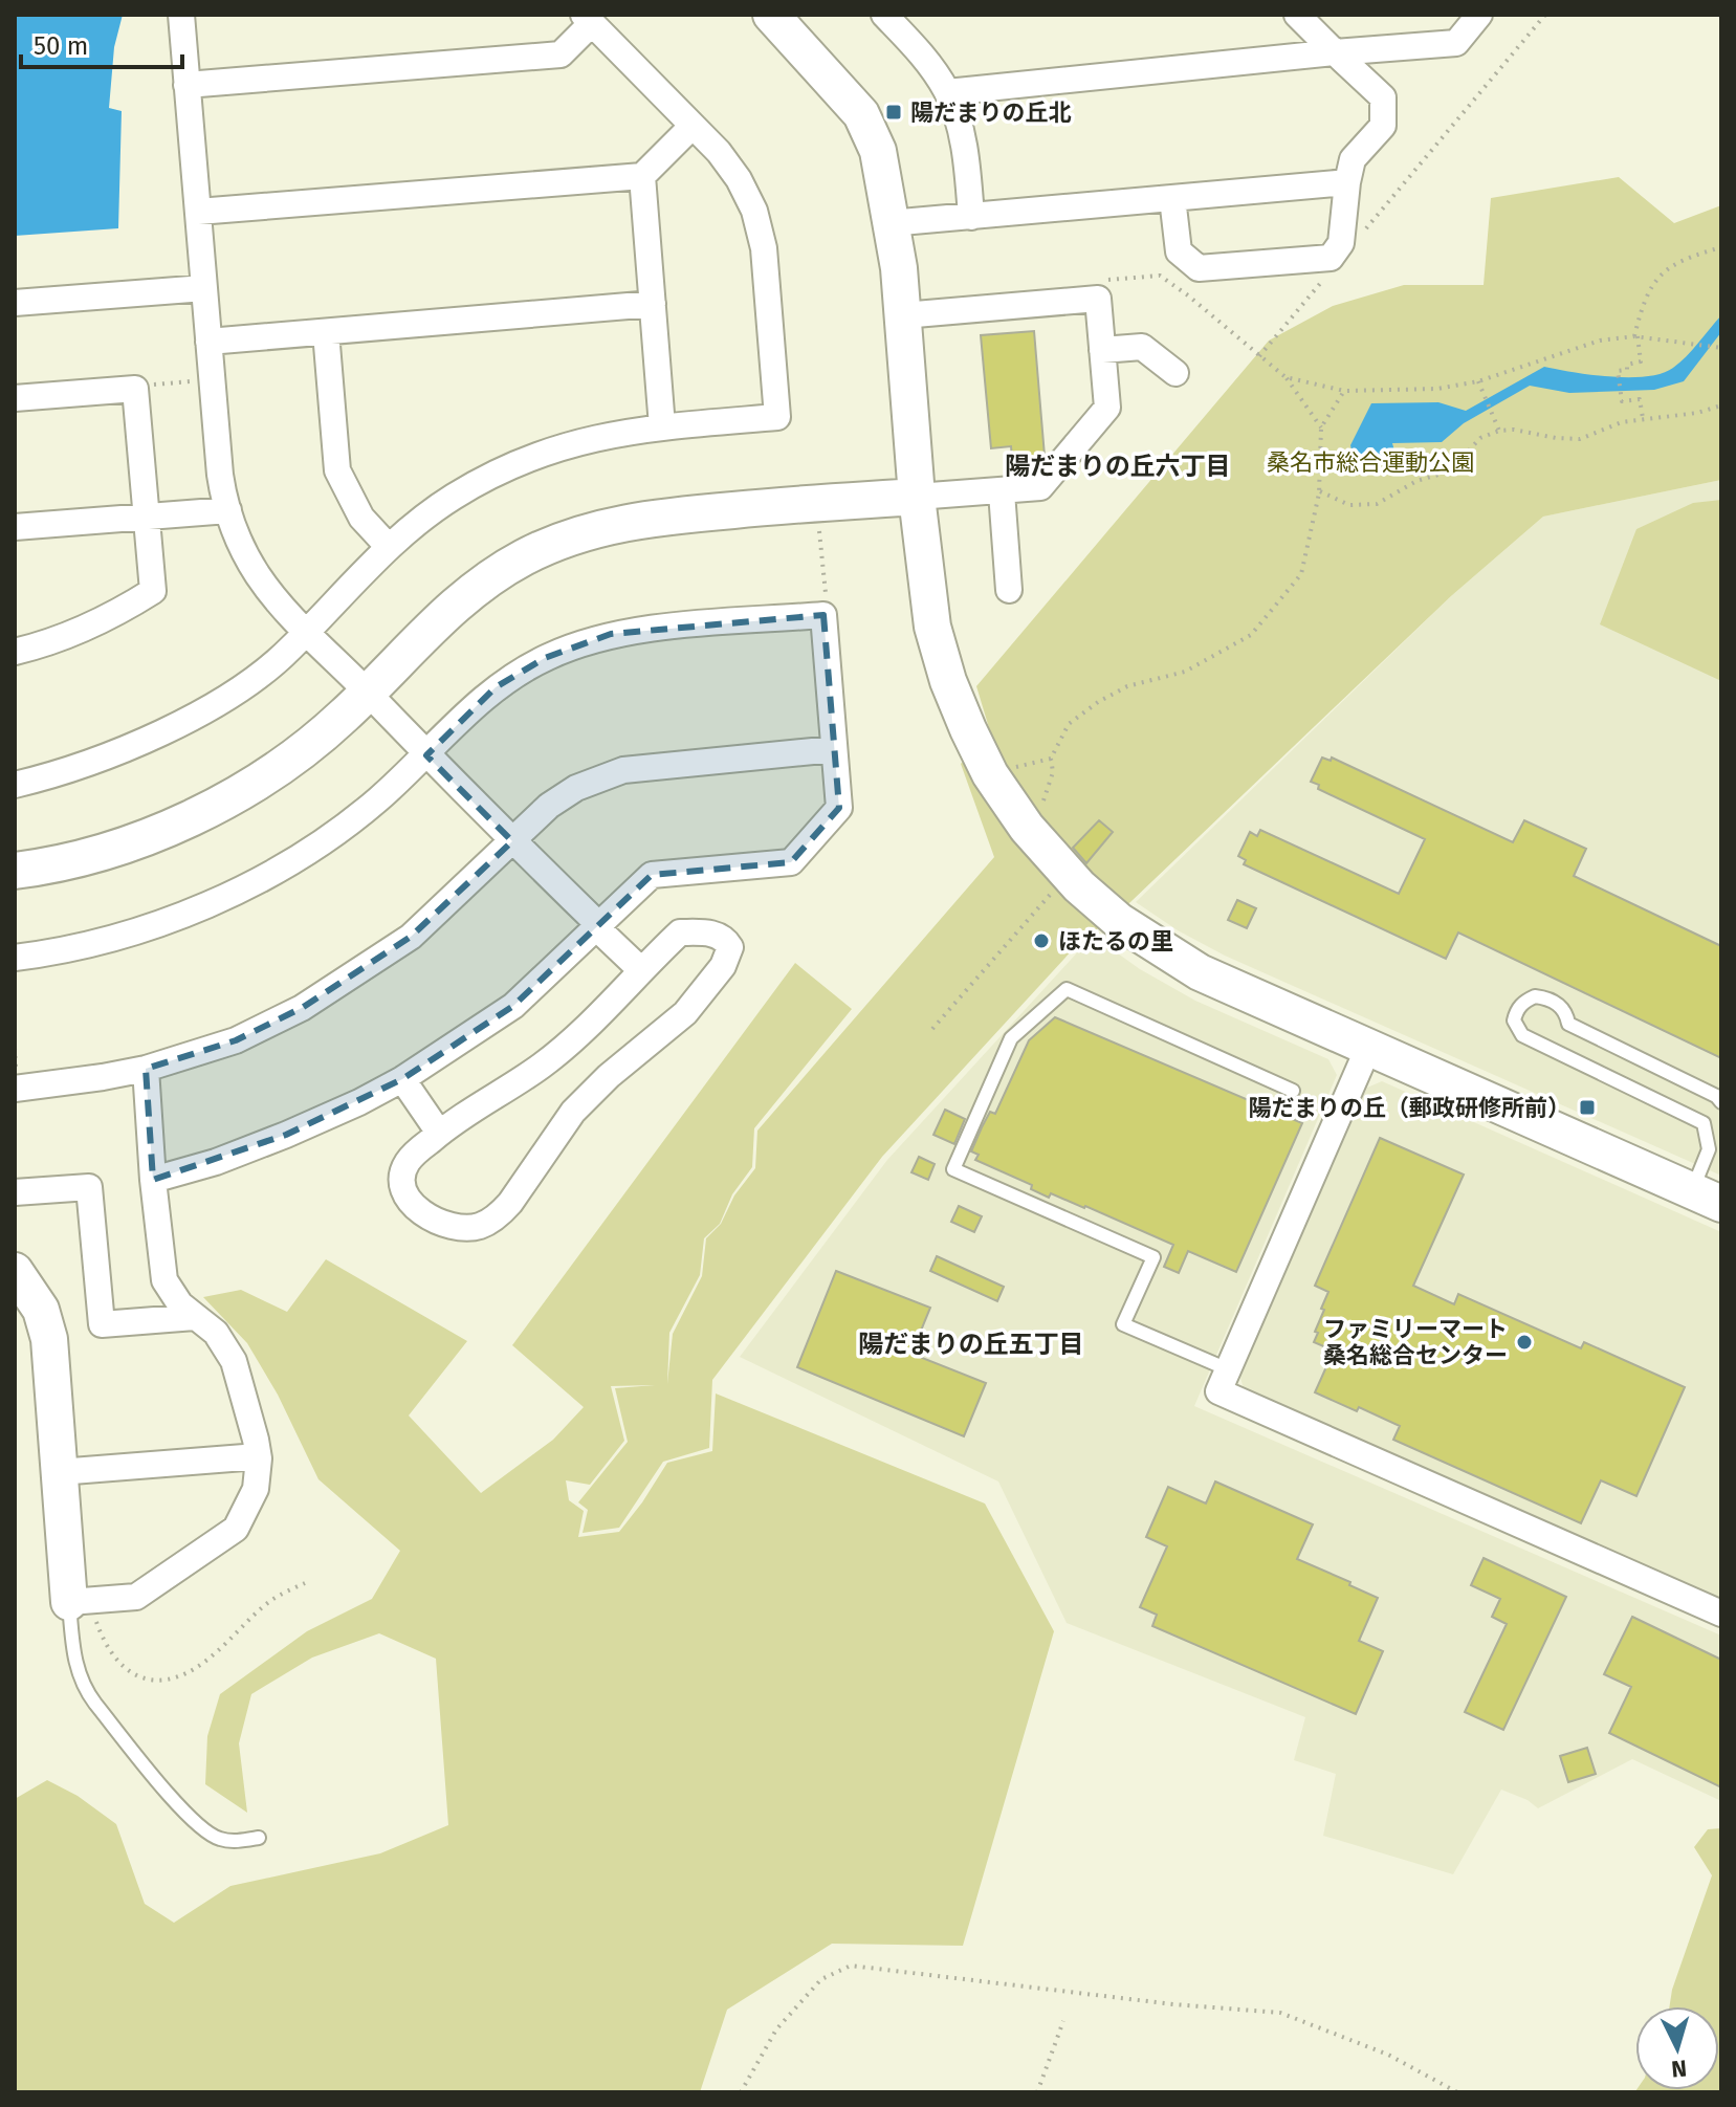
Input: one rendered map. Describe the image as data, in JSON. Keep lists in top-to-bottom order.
{
  "districts": ["陽だまりの丘六丁目", "陽だまりの丘五丁目"],
  "parks": ["桑名市総合運動公園"],
  "places": {
    "transit": ["陽だまりの丘北", "陽だまりの丘（郵政研修所前）"],
    "other": ["ほたるの里", "ファミリーマート 桑名総合センター"]
  },
  "scale_bar": "50 m",
  "north": "bottom"
}
